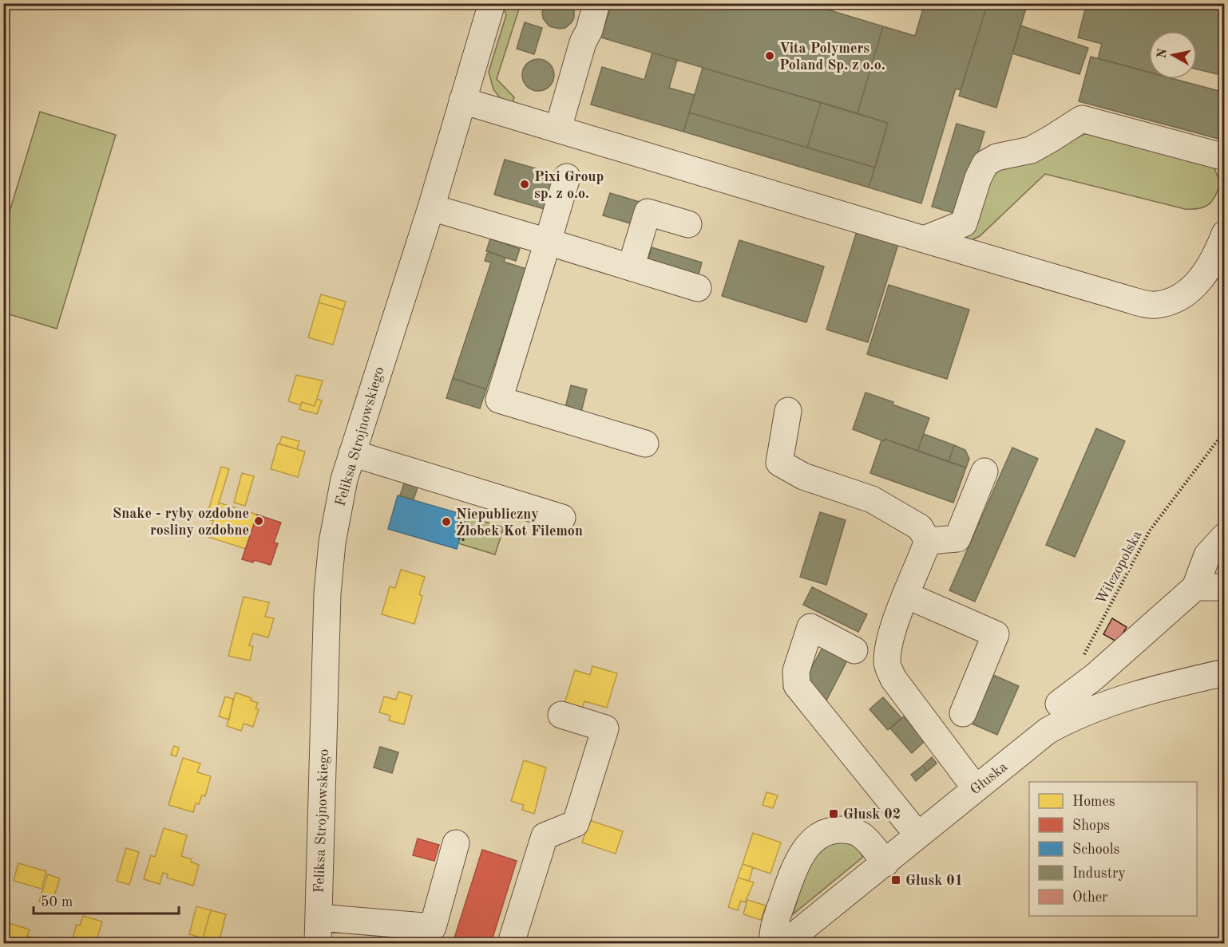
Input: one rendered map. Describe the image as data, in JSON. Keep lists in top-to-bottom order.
{
  "streets": {
    "street": ["Feliksa Strojnowskiego", "Głuska"],
    "path": ["Wilczopolska"]
  },
  "places": {
    "other": [
      "Vita Polymers Poland Sp. z o.o.",
      "Pixi Group sp. z o.o.",
      "Snake - ryby ozdobne rosliny ozdobne",
      "Niepubliczny Żłobek Kot Filemon"
    ],
    "transit": ["Głusk 02", "Głusk 01"]
  },
  "legend": [
    "Homes",
    "Shops",
    "Schools",
    "Industry",
    "Other"
  ],
  "scale_bar": "50 m",
  "north": "left"
}
